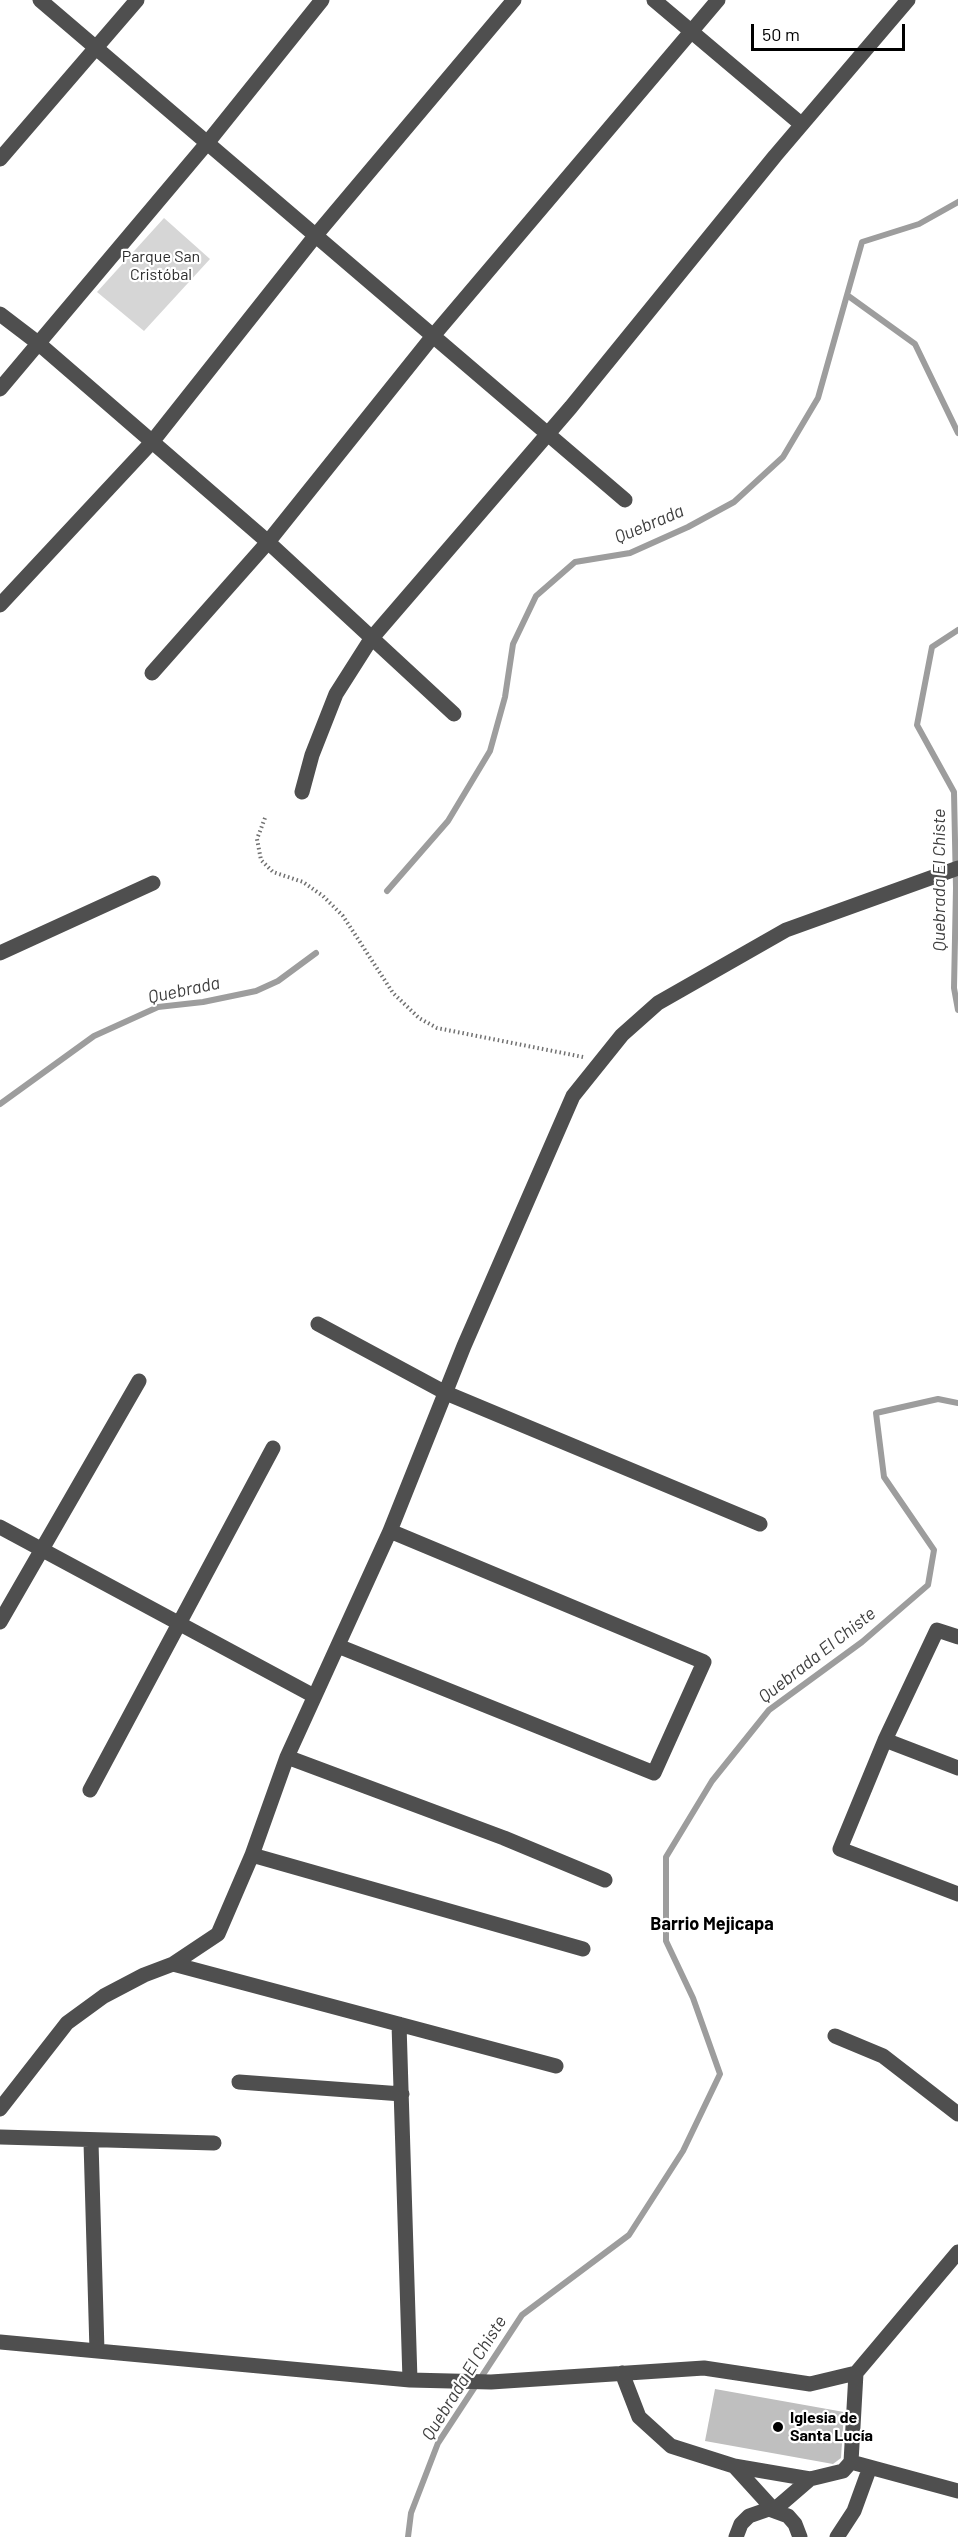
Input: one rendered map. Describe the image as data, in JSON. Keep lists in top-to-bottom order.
{
  "districts": ["Barrio Mejicapa"],
  "water": ["Quebrada", "Quebrada El Chiste"],
  "parks": ["Parque San Cristóbal"],
  "places": ["Iglesia de Santa Lucía"],
  "scale_bar": "50 m"
}
